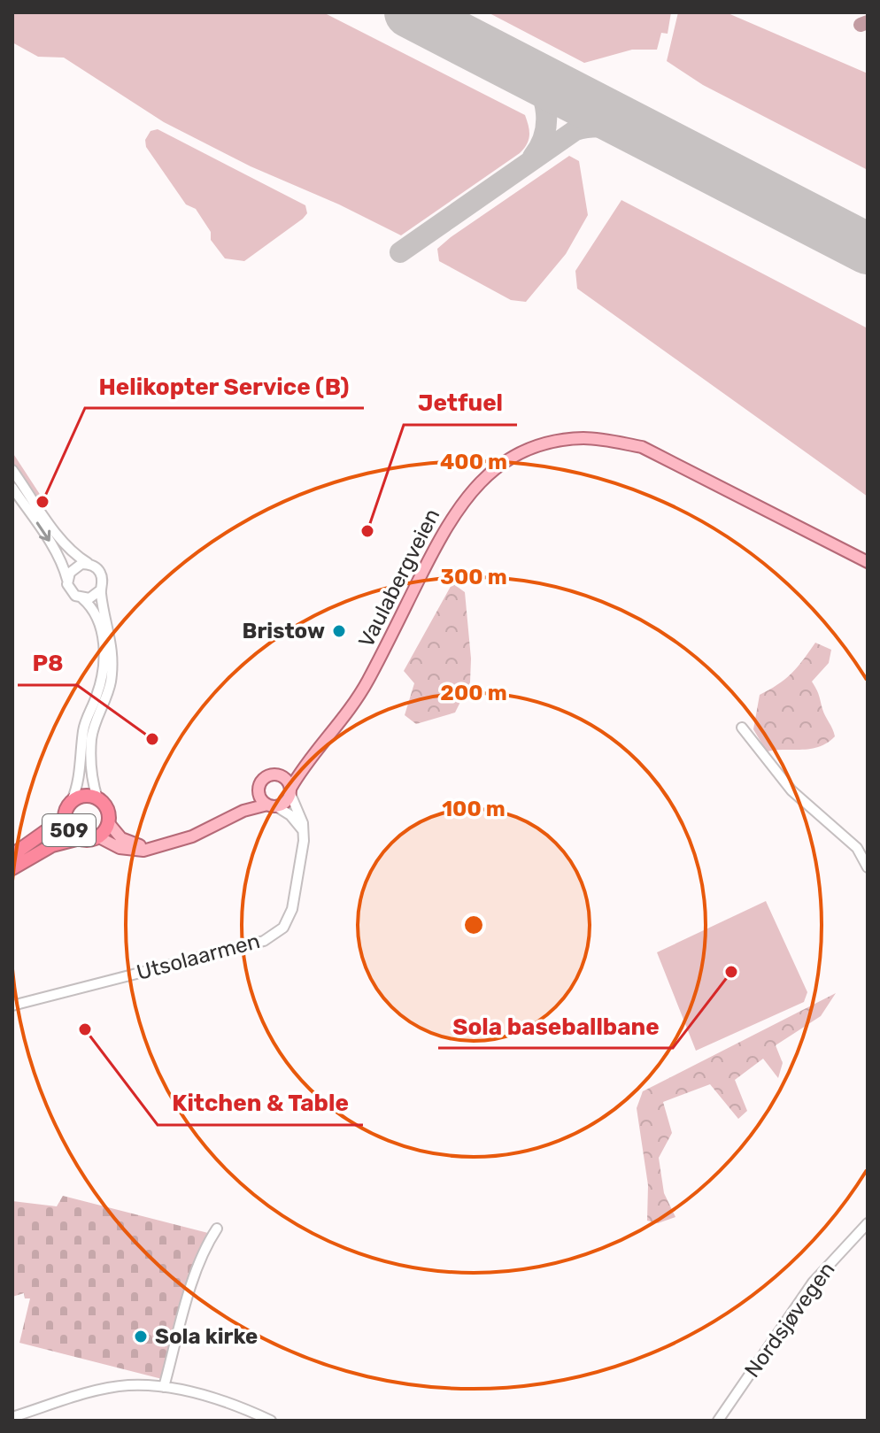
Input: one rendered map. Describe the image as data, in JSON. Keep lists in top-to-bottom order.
{
  "streets": {
    "highway": ["509"],
    "main road": ["Vaulabergveien"],
    "street": ["Utsolaarmen", "Nordsjøvegen"]
  },
  "crossings": [
    ["Vaulabergveien", "Utsolaarmen"]
  ],
  "places": [
    "Helikopter Service (B)",
    "Jetfuel",
    "Bristow",
    "P8",
    "Sola baseballbane",
    "Kitchen & Table",
    "Sola kirke"
  ],
  "rings": [
    "400 m",
    "300 m",
    "200 m",
    "100 m"
  ]
}
